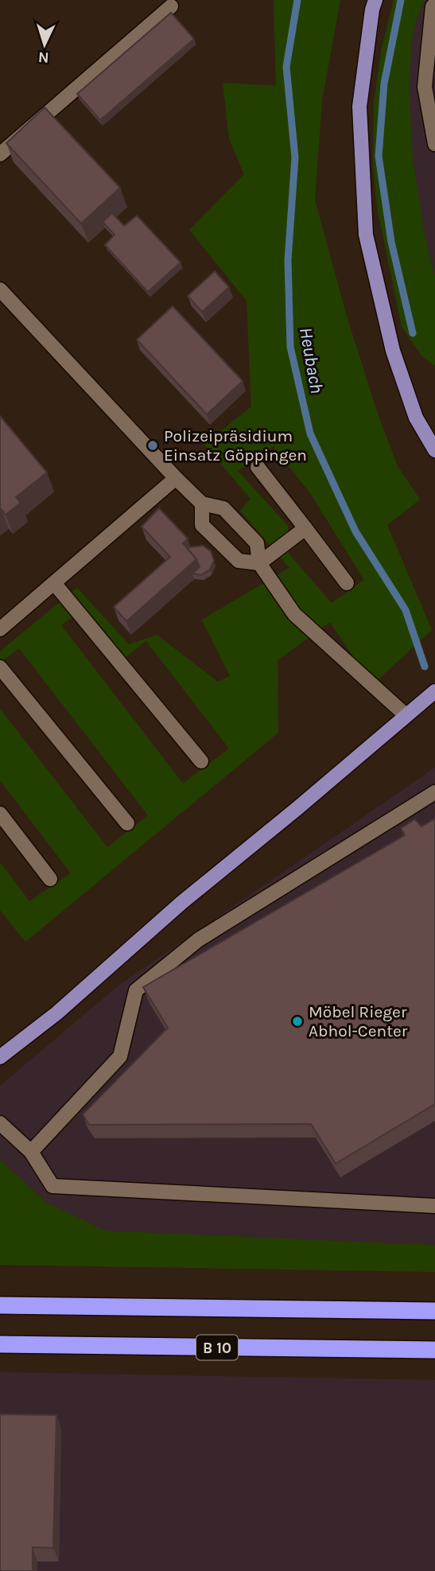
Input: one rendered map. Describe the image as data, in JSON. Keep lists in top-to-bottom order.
{
  "streets": {
    "highway": ["B 10"]
  },
  "water": ["Heubach"],
  "places": ["Polizeipräsidium Einsatz Göppingen", "Möbel Rieger Abhol-Center"],
  "north": "bottom"
}
